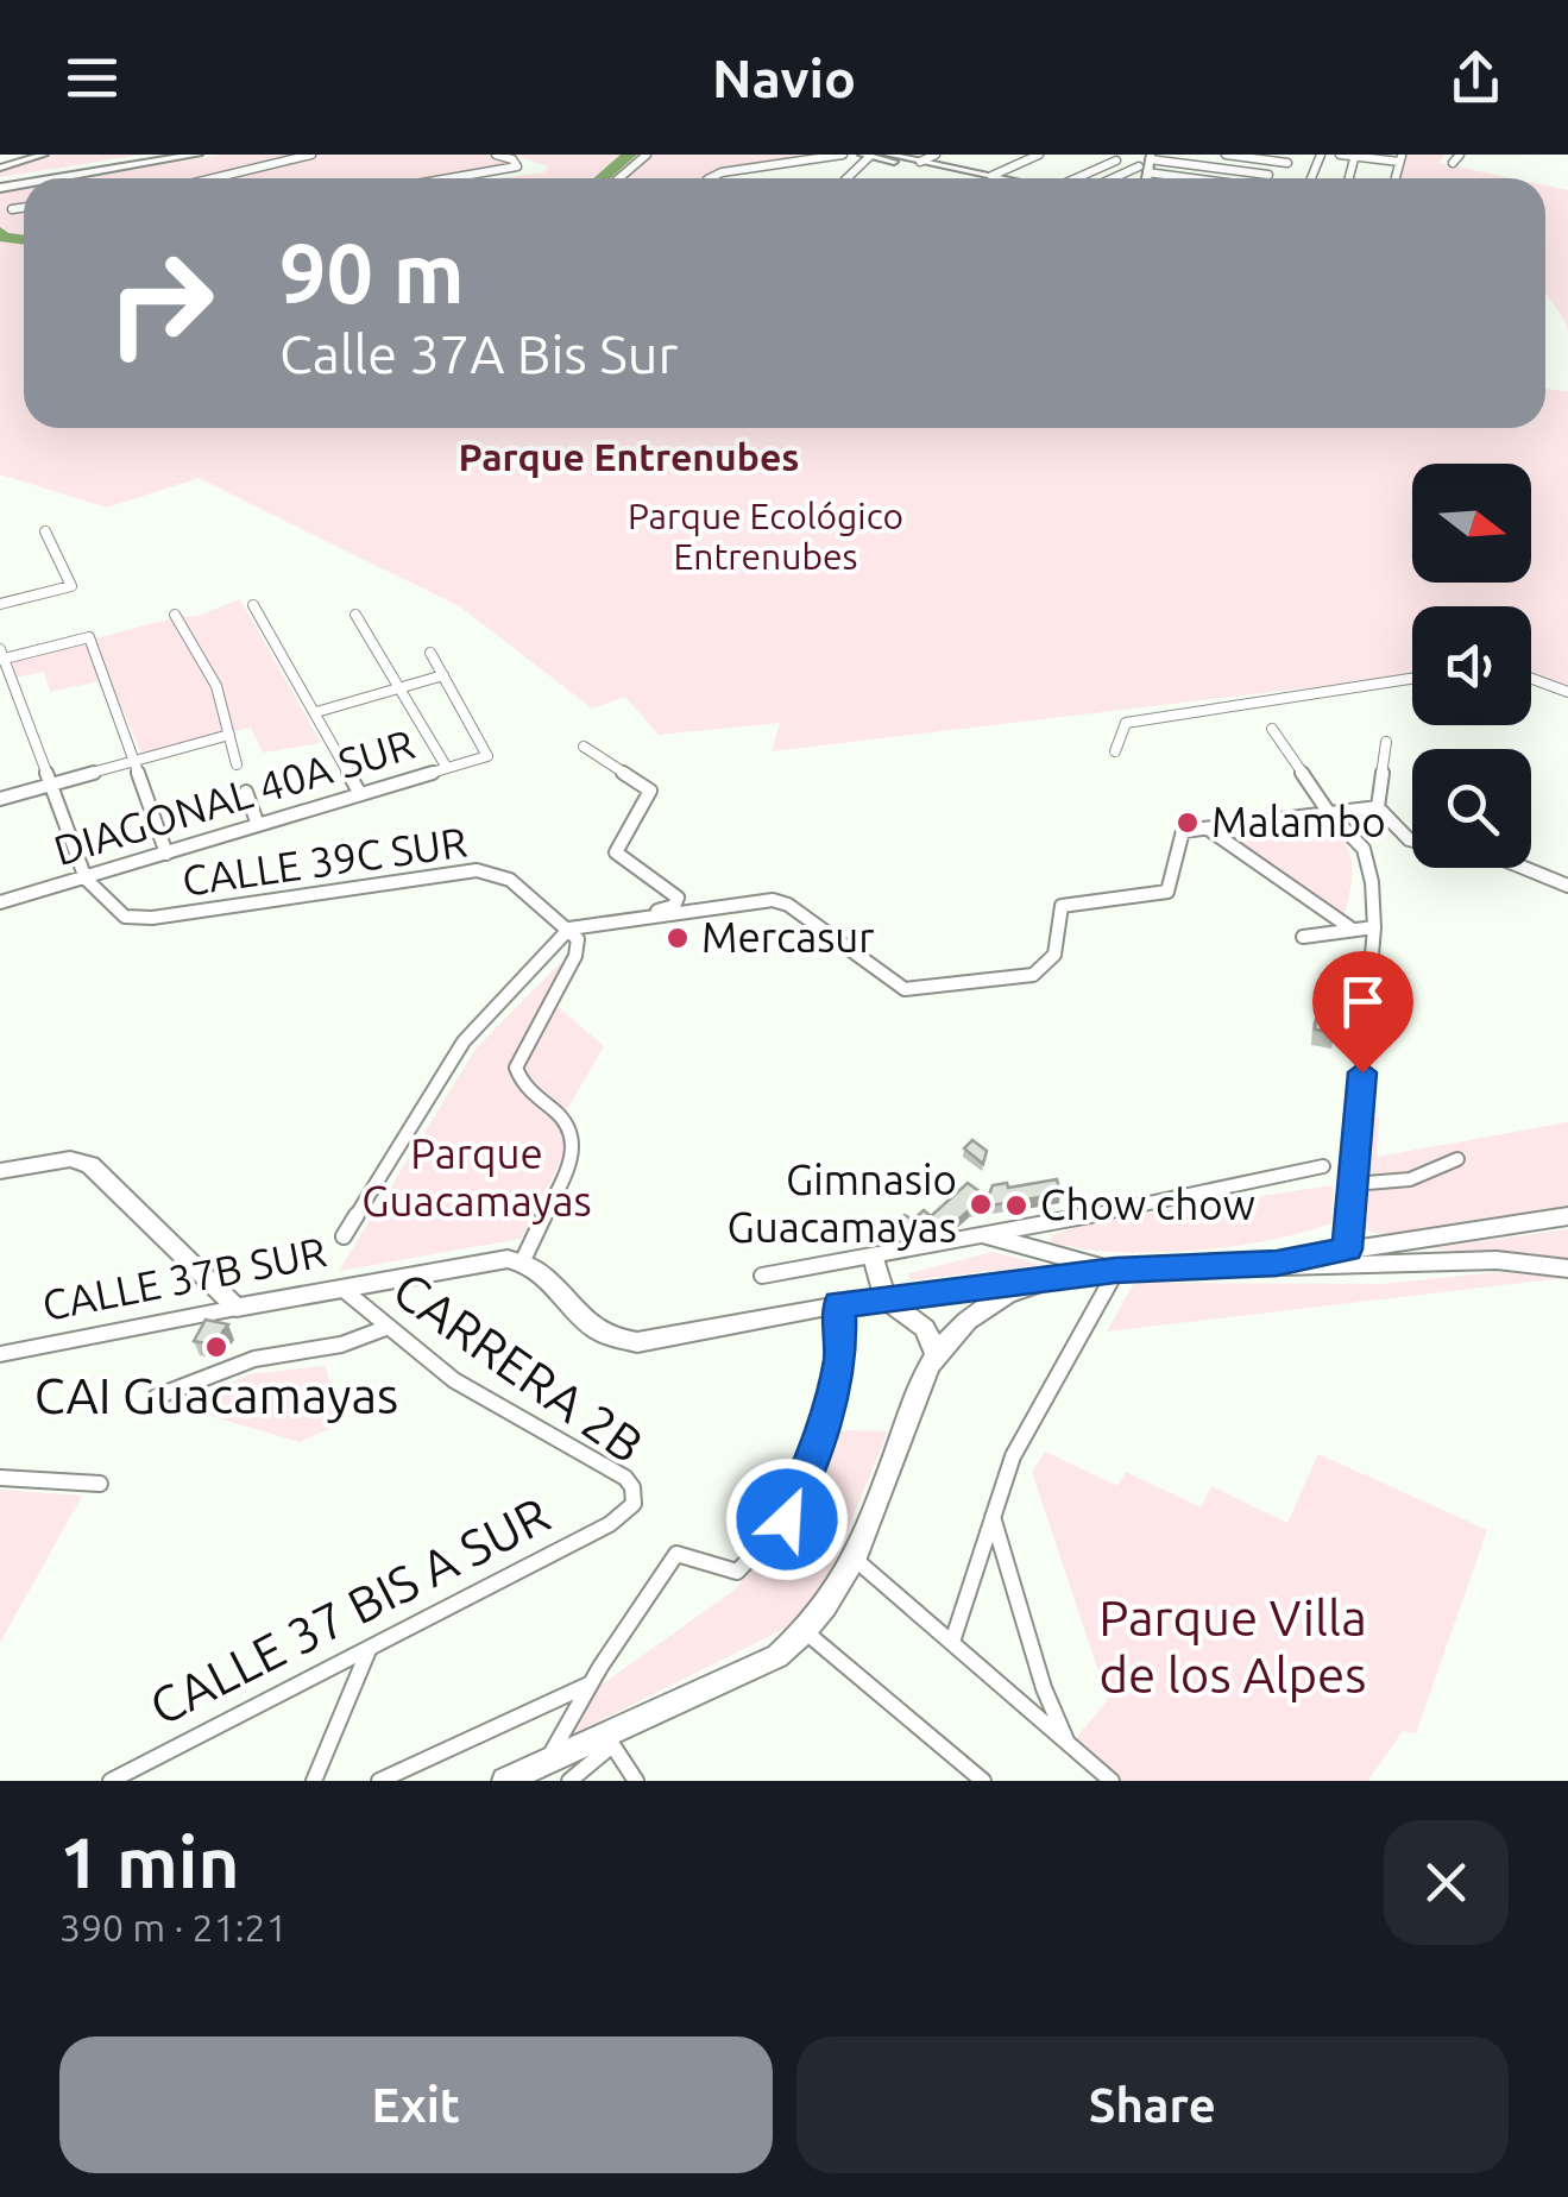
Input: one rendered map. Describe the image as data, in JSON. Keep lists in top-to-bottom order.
{
  "streets": {
    "main road": ["CALLE 37B SUR"],
    "street": [
      "DIAGONAL 40A SUR",
      "CALLE 39C SUR",
      "CARRERA 2B",
      "CALLE 37 BIS A SUR"
    ]
  },
  "crossings": [
    ["DIAGONAL 40A SUR", "CALLE 39C SUR"],
    ["CALLE 37B SUR", "CARRERA 2B"],
    ["CARRERA 2B", "CALLE 37 BIS A SUR"]
  ],
  "districts": ["Parque Entrenubes"],
  "parks": ["Parque Ecológico Entrenubes", "Parque Guacamayas", "Parque Villa de los Alpes"],
  "places": [
    "Malambo",
    "Mercasur",
    "Gimnasio Guacamayas",
    "Chow chow",
    "CAI Guacamayas"
  ],
  "north": "right",
  "page": {
    "header": "Navio",
    "turn": ["90 m", "Calle 37A Bis Sur"],
    "heading": ["1 min", "390 m · 21:21"],
    "buttons": ["Exit", "Share"]
  }
}
